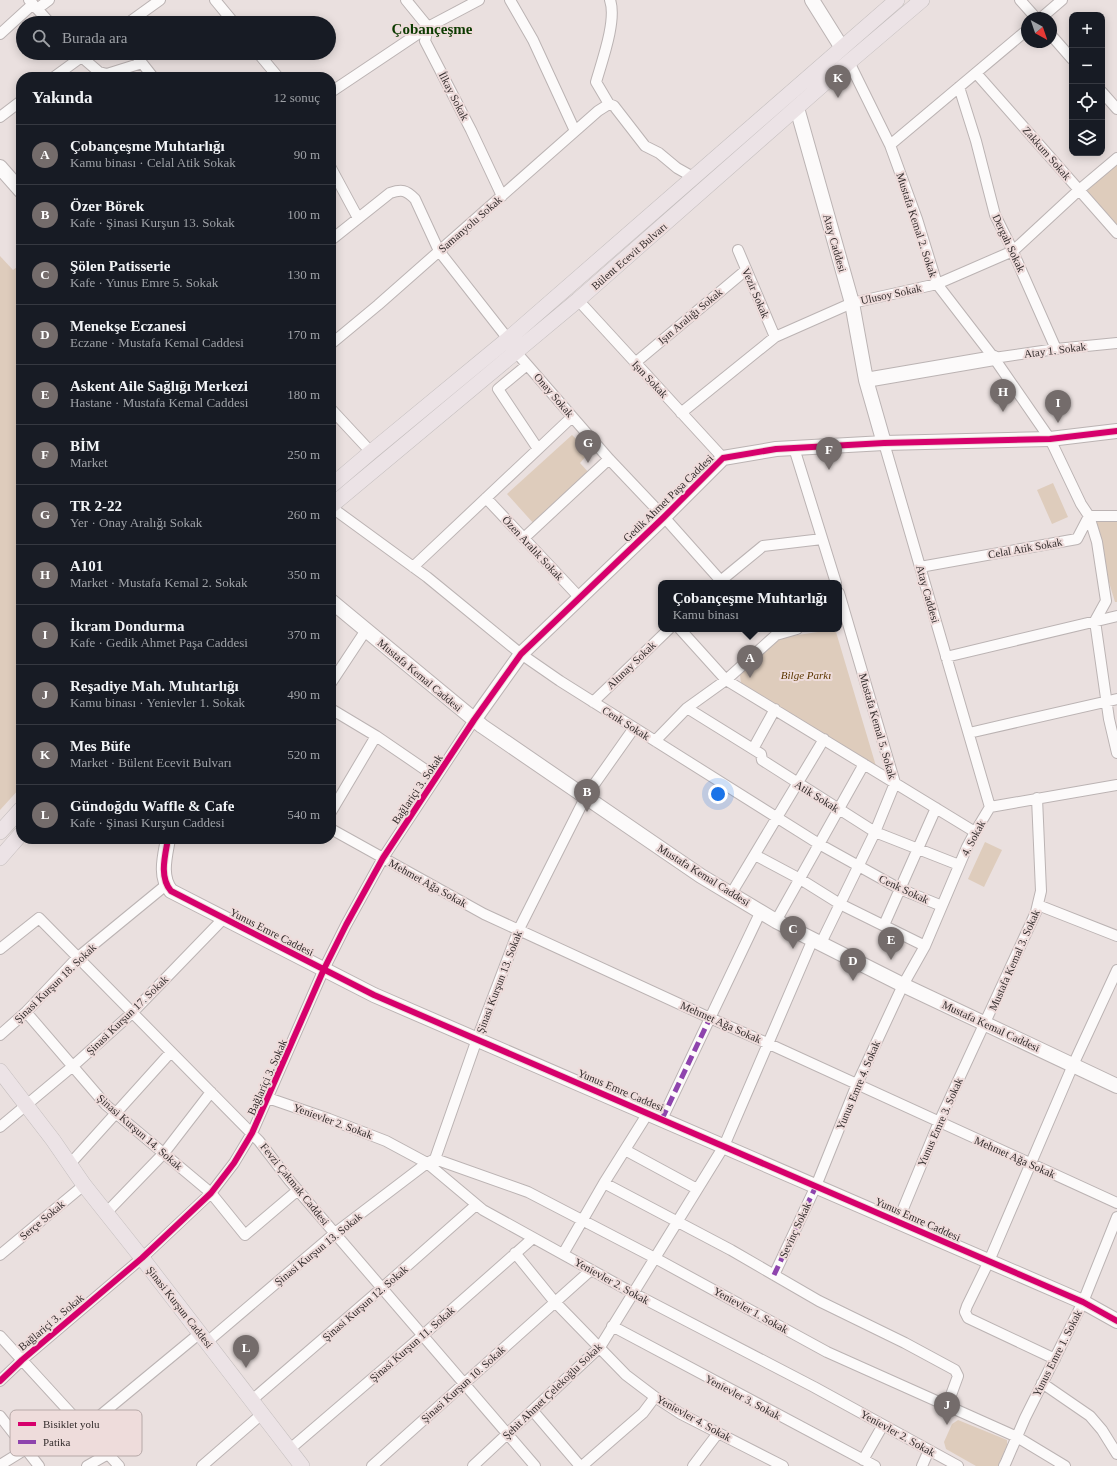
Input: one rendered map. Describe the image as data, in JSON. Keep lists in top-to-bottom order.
{
  "streets": {
    "main road": ["Bülent Ecevit Bulvarı", "Şinasi Kurşun Caddesi"],
    "street": [
      "İlkay Sokak",
      "Zakkum Sokak",
      "Samanyolu Sokak",
      "Mustafa Kemal 2. Sokak",
      "Atay Caddesi",
      "Dergah Sokak",
      "Vezir Sokak",
      "Ulusoy Sokak",
      "Işın Aralığı Sokak",
      "Atay 1. Sokak",
      "Işın Sokak",
      "Onay Sokak",
      "Gedik Ahmet Paşa Caddesi",
      "Özen Aralık Sokak",
      "Celal Atik Sokak",
      "Altınay Sokak",
      "Mustafa Kemal Caddesi",
      "Cenk Sokak",
      "Mustafa Kemal 5. Sokak",
      "Bağlariçi 3. Sokak",
      "Atik Sokak",
      "4. Sokak",
      "Mehmet Ağa Sokak",
      "Yunus Emre Caddesi",
      "Mustafa Kemal 3. Sokak",
      "Şinasi Kurşun 13. Sokak",
      "Şinasi Kurşun 18. Sokak",
      "Şinasi Kurşun 17. Sokak",
      "Yunus Emre 4. Sokak",
      "Yenievler 2. Sokak",
      "Yunus Emre 3. Sokak",
      "Şinasi Kurşun 14. Sokak",
      "Fevzi Çakmak Caddesi",
      "Serçe Sokak",
      "Sevinç Sokak",
      "Şinasi Kurşun 12. Sokak",
      "Yenievler 1. Sokak",
      "Şinasi Kurşun 11. Sokak",
      "Yunus Emre 1. Sokak",
      "Şinasi Kurşun 10. Sokak",
      "Şehit Ahmet Çelekoğlu Sokak",
      "Yenievler 3. Sokak",
      "Yenievler 4. Sokak"
    ]
  },
  "crossings": [
    ["İlkay Sokak", "Samanyolu Sokak"],
    ["Zakkum Sokak", "Ulusoy Sokak"],
    ["Mustafa Kemal 2. Sokak", "Bülent Ecevit Bulvarı"],
    ["Mustafa Kemal 2. Sokak", "Ulusoy Sokak"],
    ["Mustafa Kemal 2. Sokak", "Atay 1. Sokak"],
    ["Mustafa Kemal 2. Sokak", "Gedik Ahmet Paşa Caddesi"],
    ["Mustafa Kemal 2. Sokak", "Celal Atik Sokak"],
    ["Atay Caddesi", "Bülent Ecevit Bulvarı"],
    ["Atay Caddesi", "Ulusoy Sokak"],
    ["Atay Caddesi", "Gedik Ahmet Paşa Caddesi"],
    ["Atay Caddesi", "Celal Atik Sokak"],
    ["Atay Caddesi", "4. Sokak"],
    ["Dergah Sokak", "Ulusoy Sokak"],
    ["Dergah Sokak", "Atay 1. Sokak"],
    ["Bülent Ecevit Bulvarı", "Işın Sokak"],
    ["Bülent Ecevit Bulvarı", "Onay Sokak"],
    ["Vezir Sokak", "Ulusoy Sokak"],
    ["Vezir Sokak", "Işın Aralığı Sokak"],
    ["Ulusoy Sokak", "Işın Sokak"],
    ["Işın Aralığı Sokak", "Işın Sokak"],
    ["Işın Sokak", "Gedik Ahmet Paşa Caddesi"],
    ["Onay Sokak", "Gedik Ahmet Paşa Caddesi"],
    ["Gedik Ahmet Paşa Caddesi", "Özen Aralık Sokak"],
    ["Gedik Ahmet Paşa Caddesi", "Mustafa Kemal Caddesi"],
    ["Gedik Ahmet Paşa Caddesi", "Cenk Sokak"],
    ["Gedik Ahmet Paşa Caddesi", "Bağlariçi 3. Sokak"],
    ["Altınay Sokak", "Cenk Sokak"],
    ["Mustafa Kemal Caddesi", "Mustafa Kemal 5. Sokak"],
    ["Mustafa Kemal Caddesi", "Bağlariçi 3. Sokak"],
    ["Mustafa Kemal Caddesi", "4. Sokak"],
    ["Mustafa Kemal Caddesi", "Mustafa Kemal 3. Sokak"],
    ["Mustafa Kemal Caddesi", "Şinasi Kurşun 13. Sokak"],
    ["Mustafa Kemal Caddesi", "Yunus Emre 4. Sokak"],
    ["Mustafa Kemal Caddesi", "Yunus Emre 3. Sokak"],
    ["Cenk Sokak", "Mustafa Kemal 5. Sokak"],
    ["Cenk Sokak", "4. Sokak"],
    ["Cenk Sokak", "Şinasi Kurşun 13. Sokak"],
    ["Mustafa Kemal 5. Sokak", "Atik Sokak"],
    ["Mustafa Kemal 5. Sokak", "Mehmet Ağa Sokak"],
    ["Mustafa Kemal 5. Sokak", "Şehit Ahmet Çelekoğlu Sokak"],
    ["Bağlariçi 3. Sokak", "Mehmet Ağa Sokak"],
    ["Bağlariçi 3. Sokak", "Yunus Emre Caddesi"],
    ["Bağlariçi 3. Sokak", "Yenievler 2. Sokak"],
    ["Bağlariçi 3. Sokak", "Şinasi Kurşun 14. Sokak"],
    ["Bağlariçi 3. Sokak", "Fevzi Çakmak Caddesi"],
    ["Bağlariçi 3. Sokak", "Şinasi Kurşun Caddesi"],
    ["Atik Sokak", "4. Sokak"],
    ["4. Sokak", "Mustafa Kemal 3. Sokak"],
    ["4. Sokak", "Yunus Emre 4. Sokak"],
    ["Mehmet Ağa Sokak", "Şinasi Kurşun 13. Sokak"],
    ["Mehmet Ağa Sokak", "Yunus Emre 4. Sokak"],
    ["Mehmet Ağa Sokak", "Yunus Emre 3. Sokak"],
    ["Mehmet Ağa Sokak", "Şehit Ahmet Çelekoğlu Sokak"],
    ["Yunus Emre Caddesi", "Şinasi Kurşun 13. Sokak"],
    ["Yunus Emre Caddesi", "Şinasi Kurşun 18. Sokak"],
    ["Yunus Emre Caddesi", "Şinasi Kurşun 17. Sokak"],
    ["Yunus Emre Caddesi", "Yunus Emre 4. Sokak"],
    ["Yunus Emre Caddesi", "Yunus Emre 3. Sokak"],
    ["Yunus Emre Caddesi", "Sevinç Sokak"],
    ["Yunus Emre Caddesi", "Yunus Emre 1. Sokak"],
    ["Yunus Emre Caddesi", "Şehit Ahmet Çelekoğlu Sokak"],
    ["Mustafa Kemal 3. Sokak", "Yunus Emre 3. Sokak"],
    ["Şinasi Kurşun 13. Sokak", "Yenievler 2. Sokak"],
    ["Şinasi Kurşun 13. Sokak", "Fevzi Çakmak Caddesi"],
    ["Şinasi Kurşun 13. Sokak", "Şinasi Kurşun Caddesi"],
    ["Şinasi Kurşun 13. Sokak", "Yenievler 1. Sokak"],
    ["Şinasi Kurşun 18. Sokak", "Şinasi Kurşun 14. Sokak"],
    ["Şinasi Kurşun 18. Sokak", "Fevzi Çakmak Caddesi"],
    ["Şinasi Kurşun 17. Sokak", "Şinasi Kurşun 14. Sokak"],
    ["Şinasi Kurşun 17. Sokak", "Fevzi Çakmak Caddesi"],
    ["Şinasi Kurşun 17. Sokak", "Şinasi Kurşun Caddesi"],
    ["Yunus Emre 4. Sokak", "Sevinç Sokak"],
    ["Yenievler 2. Sokak", "Şinasi Kurşun 12. Sokak"],
    ["Yenievler 2. Sokak", "Yenievler 1. Sokak"],
    ["Yenievler 2. Sokak", "Şinasi Kurşun 11. Sokak"],
    ["Yenievler 2. Sokak", "Şinasi Kurşun 10. Sokak"],
    ["Yenievler 2. Sokak", "Şehit Ahmet Çelekoğlu Sokak"],
    ["Şinasi Kurşun 14. Sokak", "Fevzi Çakmak Caddesi"],
    ["Fevzi Çakmak Caddesi", "Şinasi Kurşun 12. Sokak"],
    ["Fevzi Çakmak Caddesi", "Şinasi Kurşun 11. Sokak"],
    ["Fevzi Çakmak Caddesi", "Şinasi Kurşun 10. Sokak"],
    ["Fevzi Çakmak Caddesi", "Şehit Ahmet Çelekoğlu Sokak"],
    ["Serçe Sokak", "Şinasi Kurşun Caddesi"],
    ["Şinasi Kurşun 12. Sokak", "Şinasi Kurşun Caddesi"],
    ["Şinasi Kurşun Caddesi", "Şinasi Kurşun 11. Sokak"],
    ["Yenievler 1. Sokak", "Yunus Emre 1. Sokak"],
    ["Yenievler 1. Sokak", "Şehit Ahmet Çelekoğlu Sokak"],
    ["Şinasi Kurşun 11. Sokak", "Yenievler 4. Sokak"],
    ["Şinasi Kurşun 10. Sokak", "Yenievler 4. Sokak"],
    ["Şehit Ahmet Çelekoğlu Sokak", "Yenievler 3. Sokak"],
    ["Şehit Ahmet Çelekoğlu Sokak", "Yenievler 4. Sokak"]
  ],
  "districts": ["Çobançeşme"],
  "parks": ["Bilge Parkı"],
  "legend": ["Bisiklet yolu", "Patika"],
  "north": "bottom right",
  "page": {
    "map_buttons": ["+", "−"],
    "search": "Burada ara",
    "pins": [
      "K",
      "H",
      "I",
      "G",
      "F",
      "A",
      "B",
      "C",
      "E",
      "D",
      "L",
      "J"
    ],
    "heading": ["Yakında", "12 sonuç"],
    "list": [
      {
        "mark": "A",
        "name": "Çobançeşme Muhtarlığı",
        "note": "Kamu binası · Celal Atik Sokak",
        "value": "90 m"
      },
      {
        "mark": "B",
        "name": "Özer Börek",
        "note": "Kafe · Şinasi Kurşun 13. Sokak",
        "value": "100 m"
      },
      {
        "mark": "C",
        "name": "Şölen Patisserie",
        "note": "Kafe · Yunus Emre 5. Sokak",
        "value": "130 m"
      },
      {
        "mark": "D",
        "name": "Menekşe Eczanesi",
        "note": "Eczane · Mustafa Kemal Caddesi",
        "value": "170 m"
      },
      {
        "mark": "E",
        "name": "Askent Aile Sağlığı Merkezi",
        "note": "Hastane · Mustafa Kemal Caddesi",
        "value": "180 m"
      },
      {
        "mark": "F",
        "name": "BİM",
        "note": "Market",
        "value": "250 m"
      },
      {
        "mark": "G",
        "name": "TR 2-22",
        "note": "Yer · Onay Aralığı Sokak",
        "value": "260 m"
      },
      {
        "mark": "H",
        "name": "A101",
        "note": "Market · Mustafa Kemal 2. Sokak",
        "value": "350 m"
      },
      {
        "mark": "I",
        "name": "İkram Dondurma",
        "note": "Kafe · Gedik Ahmet Paşa Caddesi",
        "value": "370 m"
      },
      {
        "mark": "J",
        "name": "Reşadiye Mah. Muhtarlığı",
        "note": "Kamu binası · Yenievler 1. Sokak",
        "value": "490 m"
      },
      {
        "mark": "K",
        "name": "Mes Büfe",
        "note": "Market · Bülent Ecevit Bulvarı",
        "value": "520 m"
      },
      {
        "mark": "L",
        "name": "Gündoğdu Waffle & Cafe",
        "note": "Kafe · Şinasi Kurşun Caddesi",
        "value": "540 m"
      }
    ],
    "popup": ["Çobançeşme Muhtarlığı", "Kamu binası"]
  }
}
